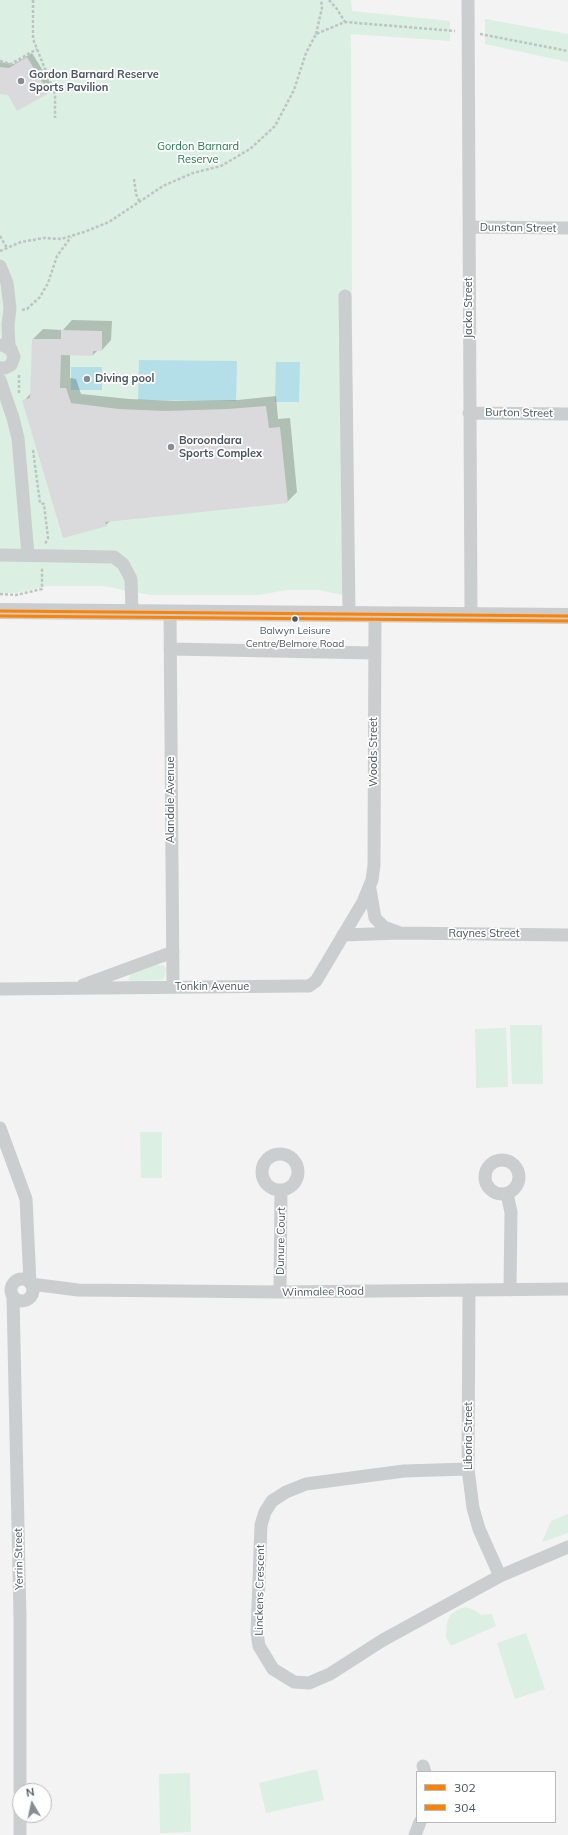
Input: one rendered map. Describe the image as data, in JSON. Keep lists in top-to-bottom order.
{
  "streets": {
    "street": [
      "Dunstan Street",
      "Jacka Street",
      "Burton Street",
      "Woods Street",
      "Alandale Avenue",
      "Raynes Street",
      "Tonkin Avenue",
      "Dunure Court",
      "Winmalee Road",
      "Liboria Street",
      "Yerrin Street",
      "Linckens Crescent"
    ]
  },
  "crossings": [
    ["Dunstan Street", "Jacka Street"],
    ["Jacka Street", "Burton Street"],
    ["Woods Street", "Raynes Street"],
    ["Woods Street", "Tonkin Avenue"],
    ["Alandale Avenue", "Tonkin Avenue"],
    ["Raynes Street", "Tonkin Avenue"],
    ["Dunure Court", "Winmalee Road"],
    ["Winmalee Road", "Liboria Street"],
    ["Winmalee Road", "Yerrin Street"],
    ["Liboria Street", "Linckens Crescent"]
  ],
  "parks": ["Gordon Barnard Reserve"],
  "places": [
    "Gordon Barnard Reserve Sports Pavilion",
    "Diving pool",
    "Boroondara Sports Complex",
    "Balwyn Leisure Centre/Belmore Road"
  ],
  "lines": ["transit line 302", "transit line 304"],
  "legend": ["302", "304"],
  "north": "top"
}
